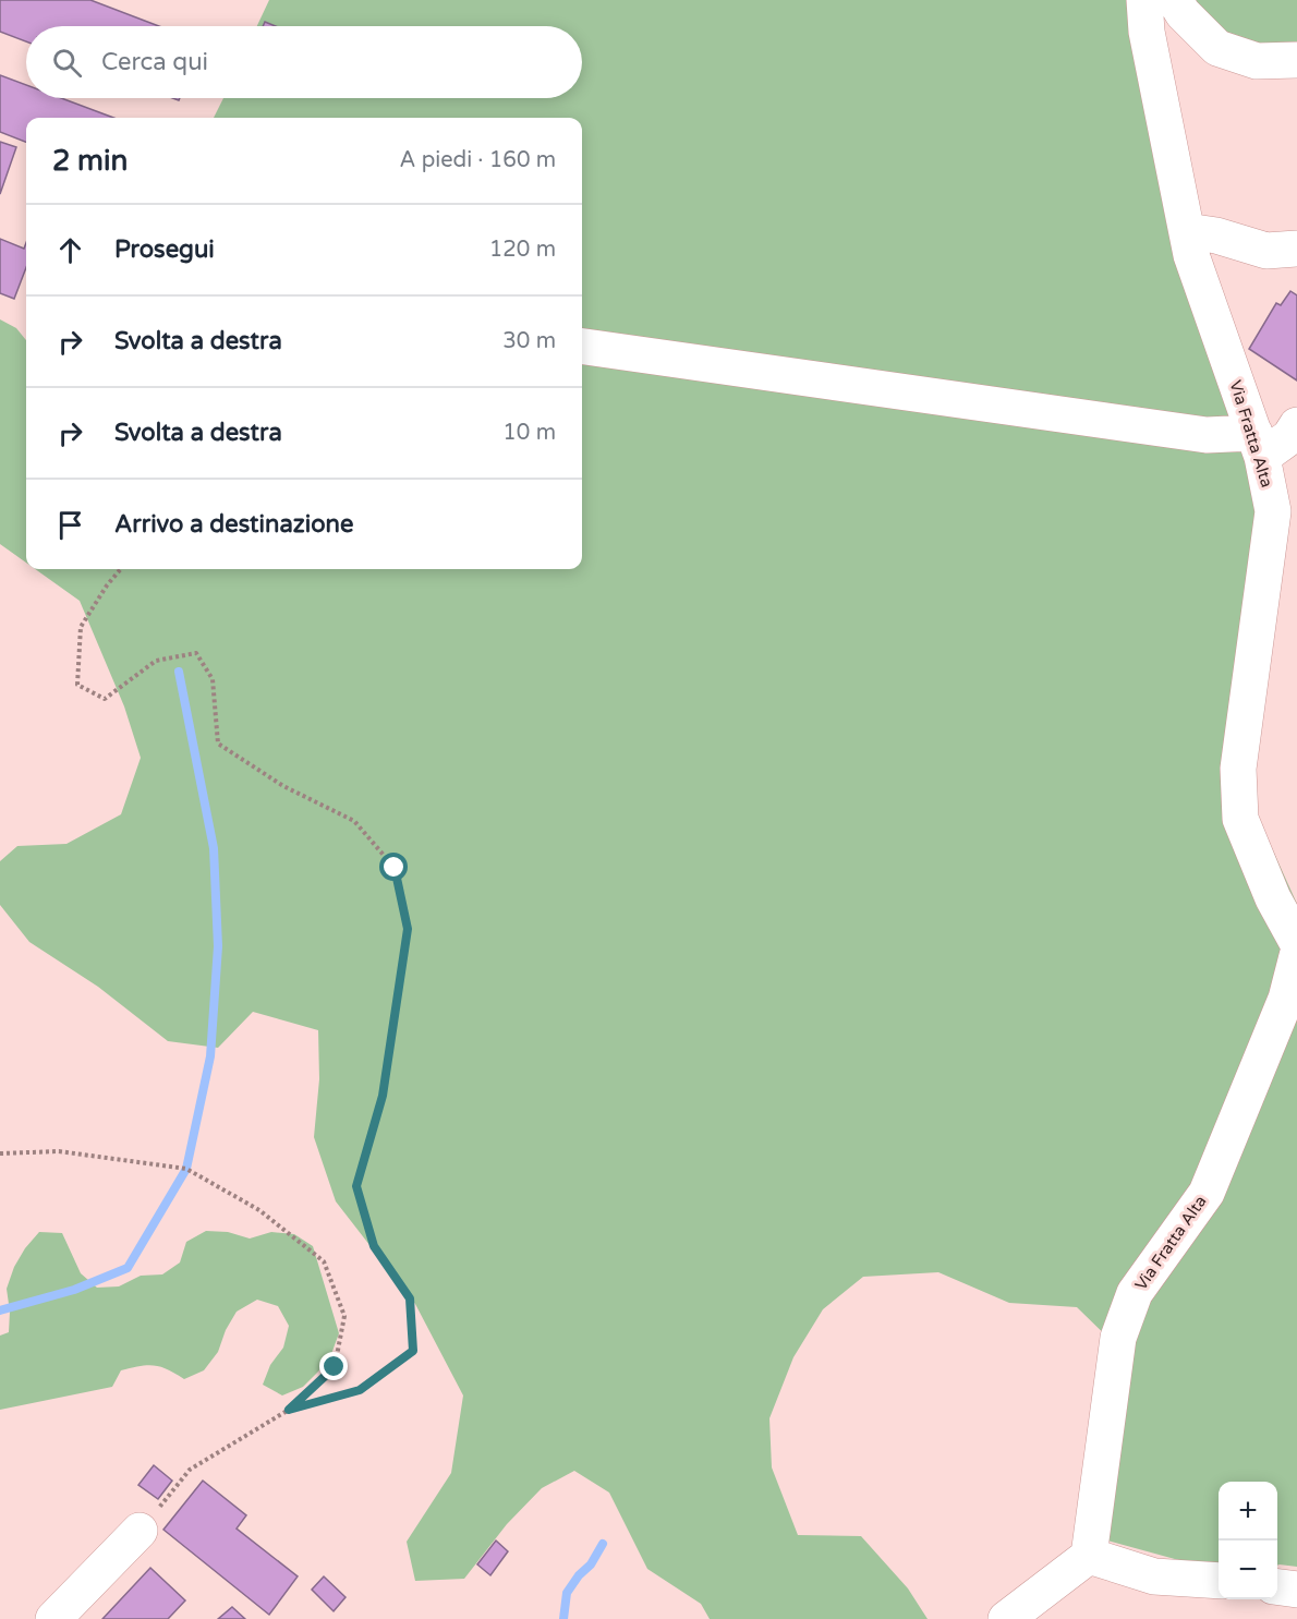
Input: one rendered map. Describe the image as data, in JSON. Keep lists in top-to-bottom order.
{
  "streets": {
    "street": ["Via Fratta Alta"]
  },
  "page": {
    "search": "Cerca qui",
    "heading": ["2 min", "A piedi · 160 m"],
    "list": [
      ["Prosegui", "120 m"],
      ["Svolta a destra", "30 m"],
      ["Svolta a destra", "10 m"],
      "Arrivo a destinazione"
    ],
    "map_buttons": ["+", "−"]
  }
}
